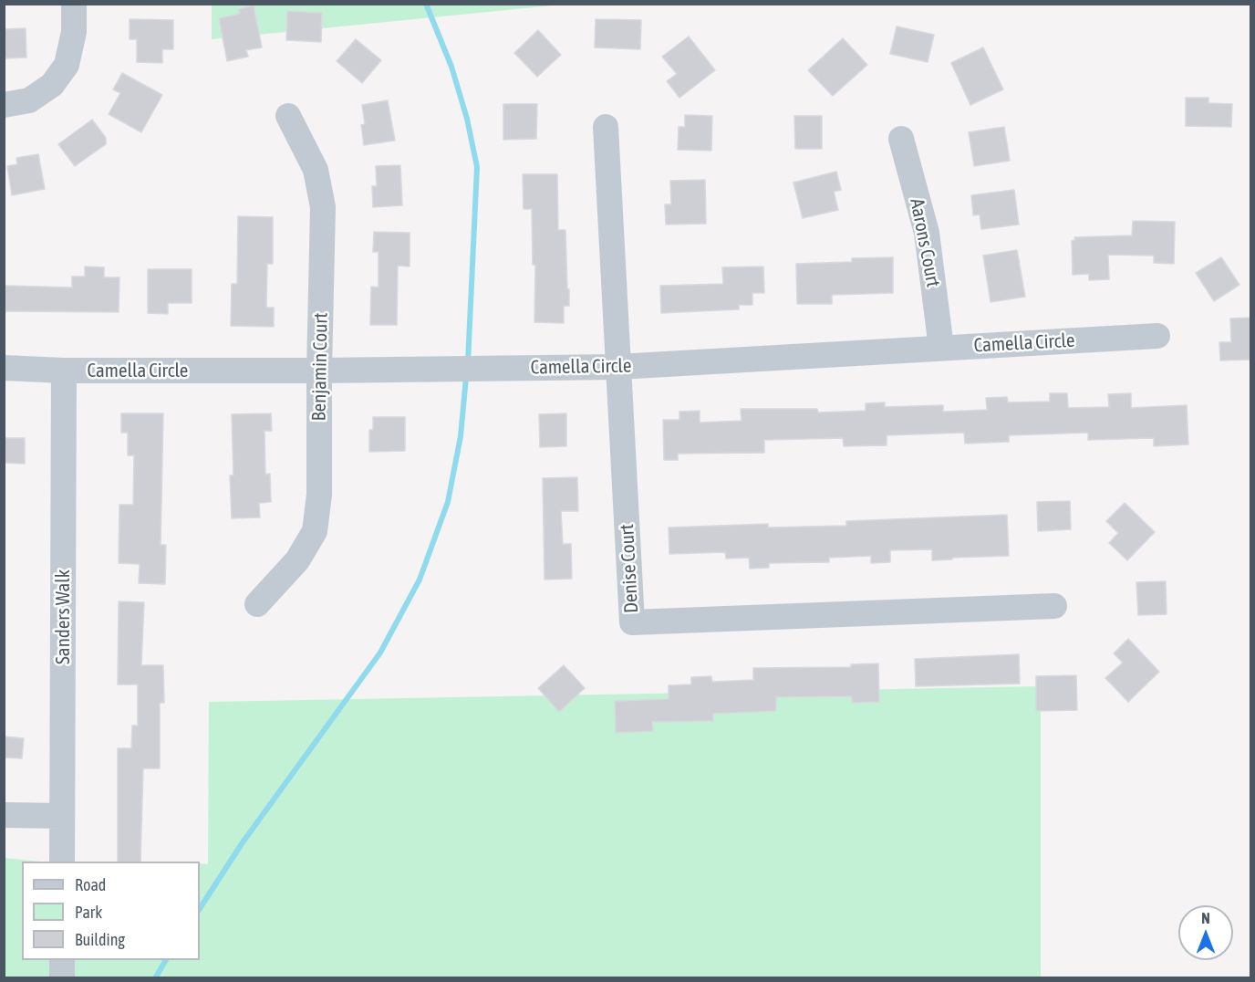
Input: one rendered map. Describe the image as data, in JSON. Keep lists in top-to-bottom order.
{
  "streets": {
    "street": [
      "Aarons Court",
      "Camella Circle",
      "Benjamin Court",
      "Denise Court",
      "Sanders Walk"
    ]
  },
  "crossings": [
    ["Aarons Court", "Camella Circle"],
    ["Camella Circle", "Benjamin Court"],
    ["Camella Circle", "Denise Court"],
    ["Camella Circle", "Sanders Walk"]
  ],
  "legend": ["Road", "Park", "Building"],
  "north": "top"
}
